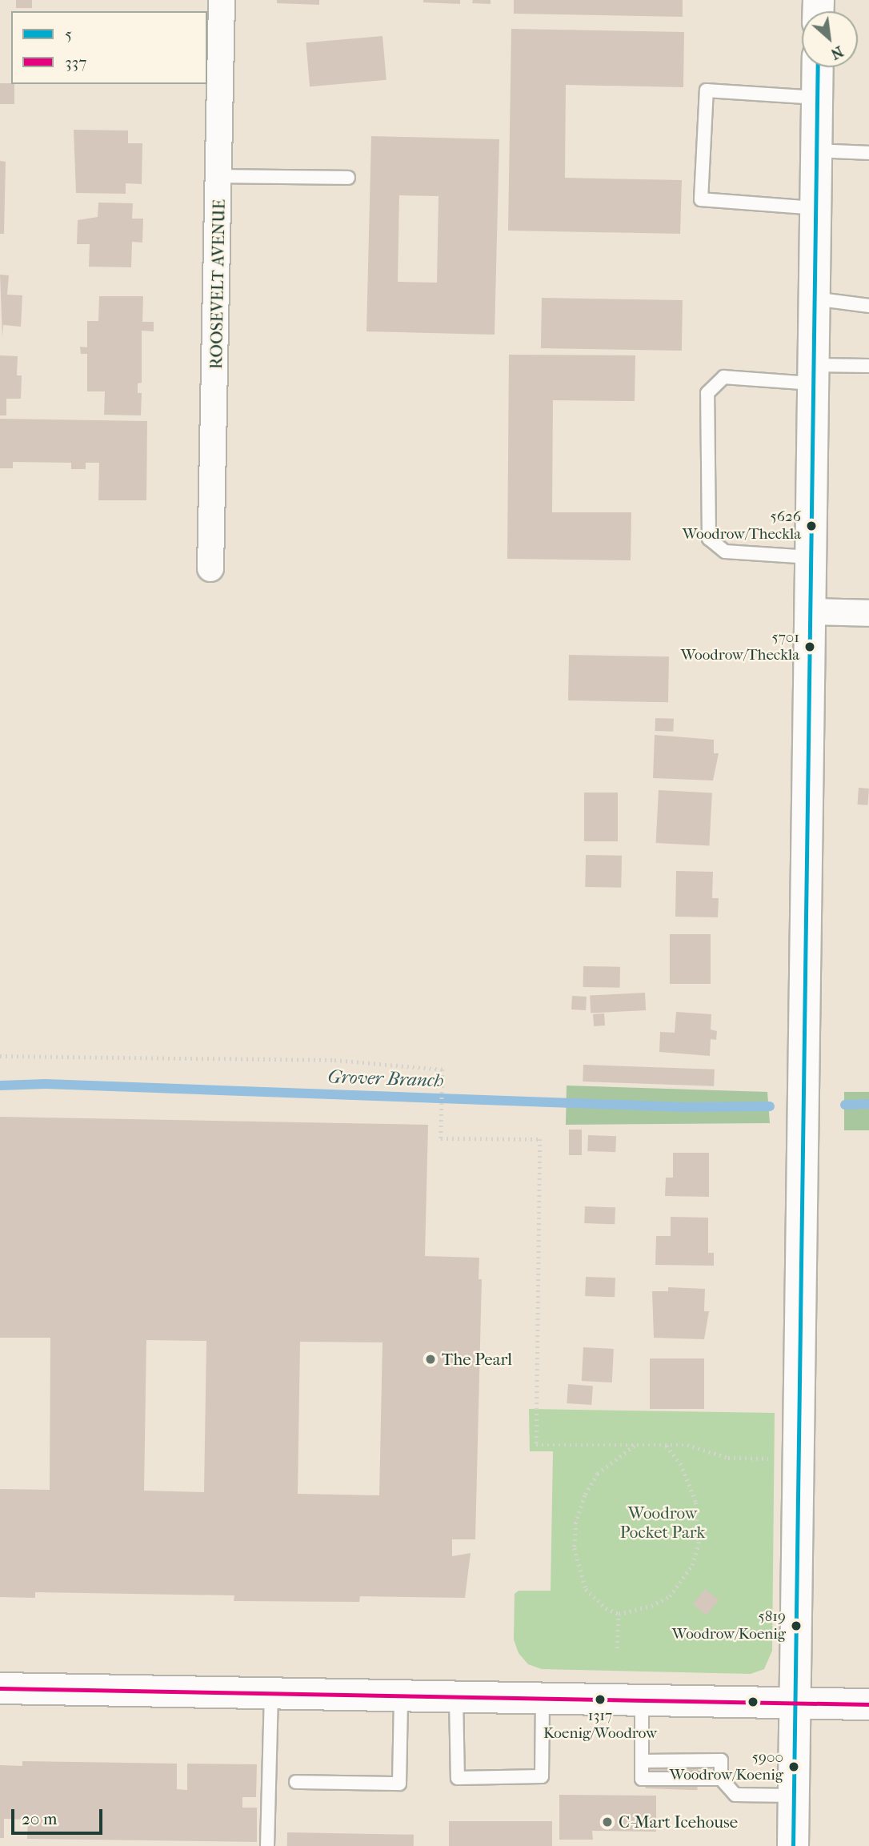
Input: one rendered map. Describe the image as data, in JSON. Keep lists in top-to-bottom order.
{
  "streets": {
    "street": ["ROOSEVELT AVENUE"]
  },
  "water": ["Grover Branch"],
  "parks": ["Woodrow Pocket Park"],
  "places": [
    "5626 Woodrow/Theckla",
    "5701 Woodrow/Theckla",
    "The Pearl",
    "5819 Woodrow/Koenig",
    "1317 Koenig/Woodrow",
    "5900 Woodrow/Koenig",
    "C-Mart Icehouse"
  ],
  "lines": ["transit line 5", "transit line 337"],
  "legend": ["5", "337"],
  "scale_bar": "20 m",
  "north": "bottom right"
}
